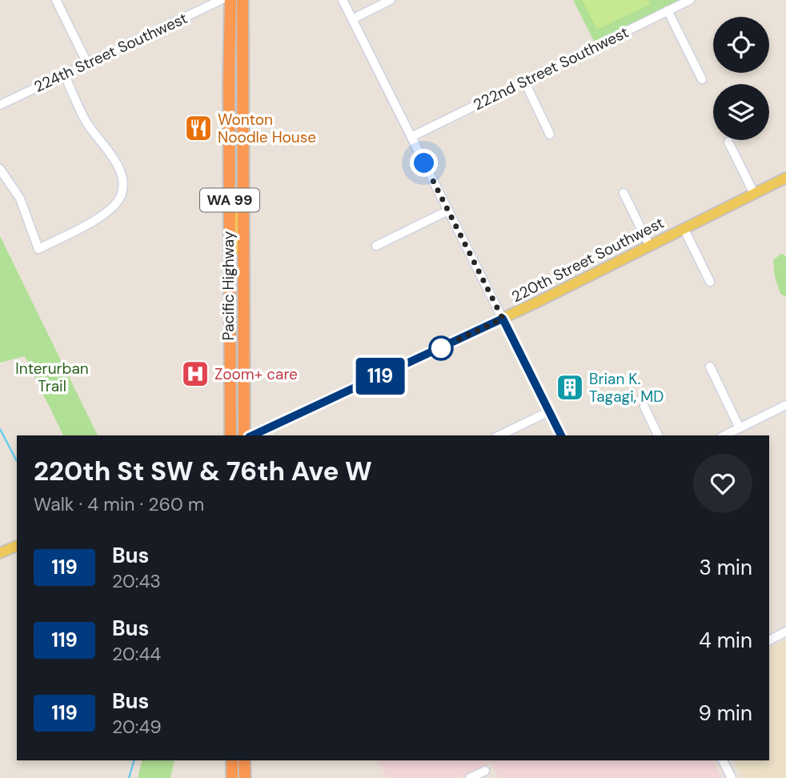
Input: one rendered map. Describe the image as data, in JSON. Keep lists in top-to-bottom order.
{
  "streets": {
    "highway": ["WA 99", "Pacific Highway"],
    "main road": ["220th Street Southwest"],
    "street": ["224th Street Southwest", "222nd Street Southwest"]
  },
  "parks": ["Interurban Trail"],
  "places": {
    "restaurant": ["Wonton Noodle House"],
    "hospital": ["Zoom+ care"],
    "building": ["Brian K. Tagagi, MD"]
  },
  "lines": ["bus line 119"],
  "page": {
    "on_map": "119",
    "heading": ["220th St SW & 76th Ave W", "Walk · 4 min · 260 m"],
    "list": [
      {
        "mark": "119",
        "name": "Bus",
        "note": "20:43",
        "value": "3 min"
      },
      {
        "mark": "119",
        "name": "Bus",
        "note": "20:44",
        "value": "4 min"
      },
      {
        "mark": "119",
        "name": "Bus",
        "note": "20:49",
        "value": "9 min"
      }
    ]
  }
}
